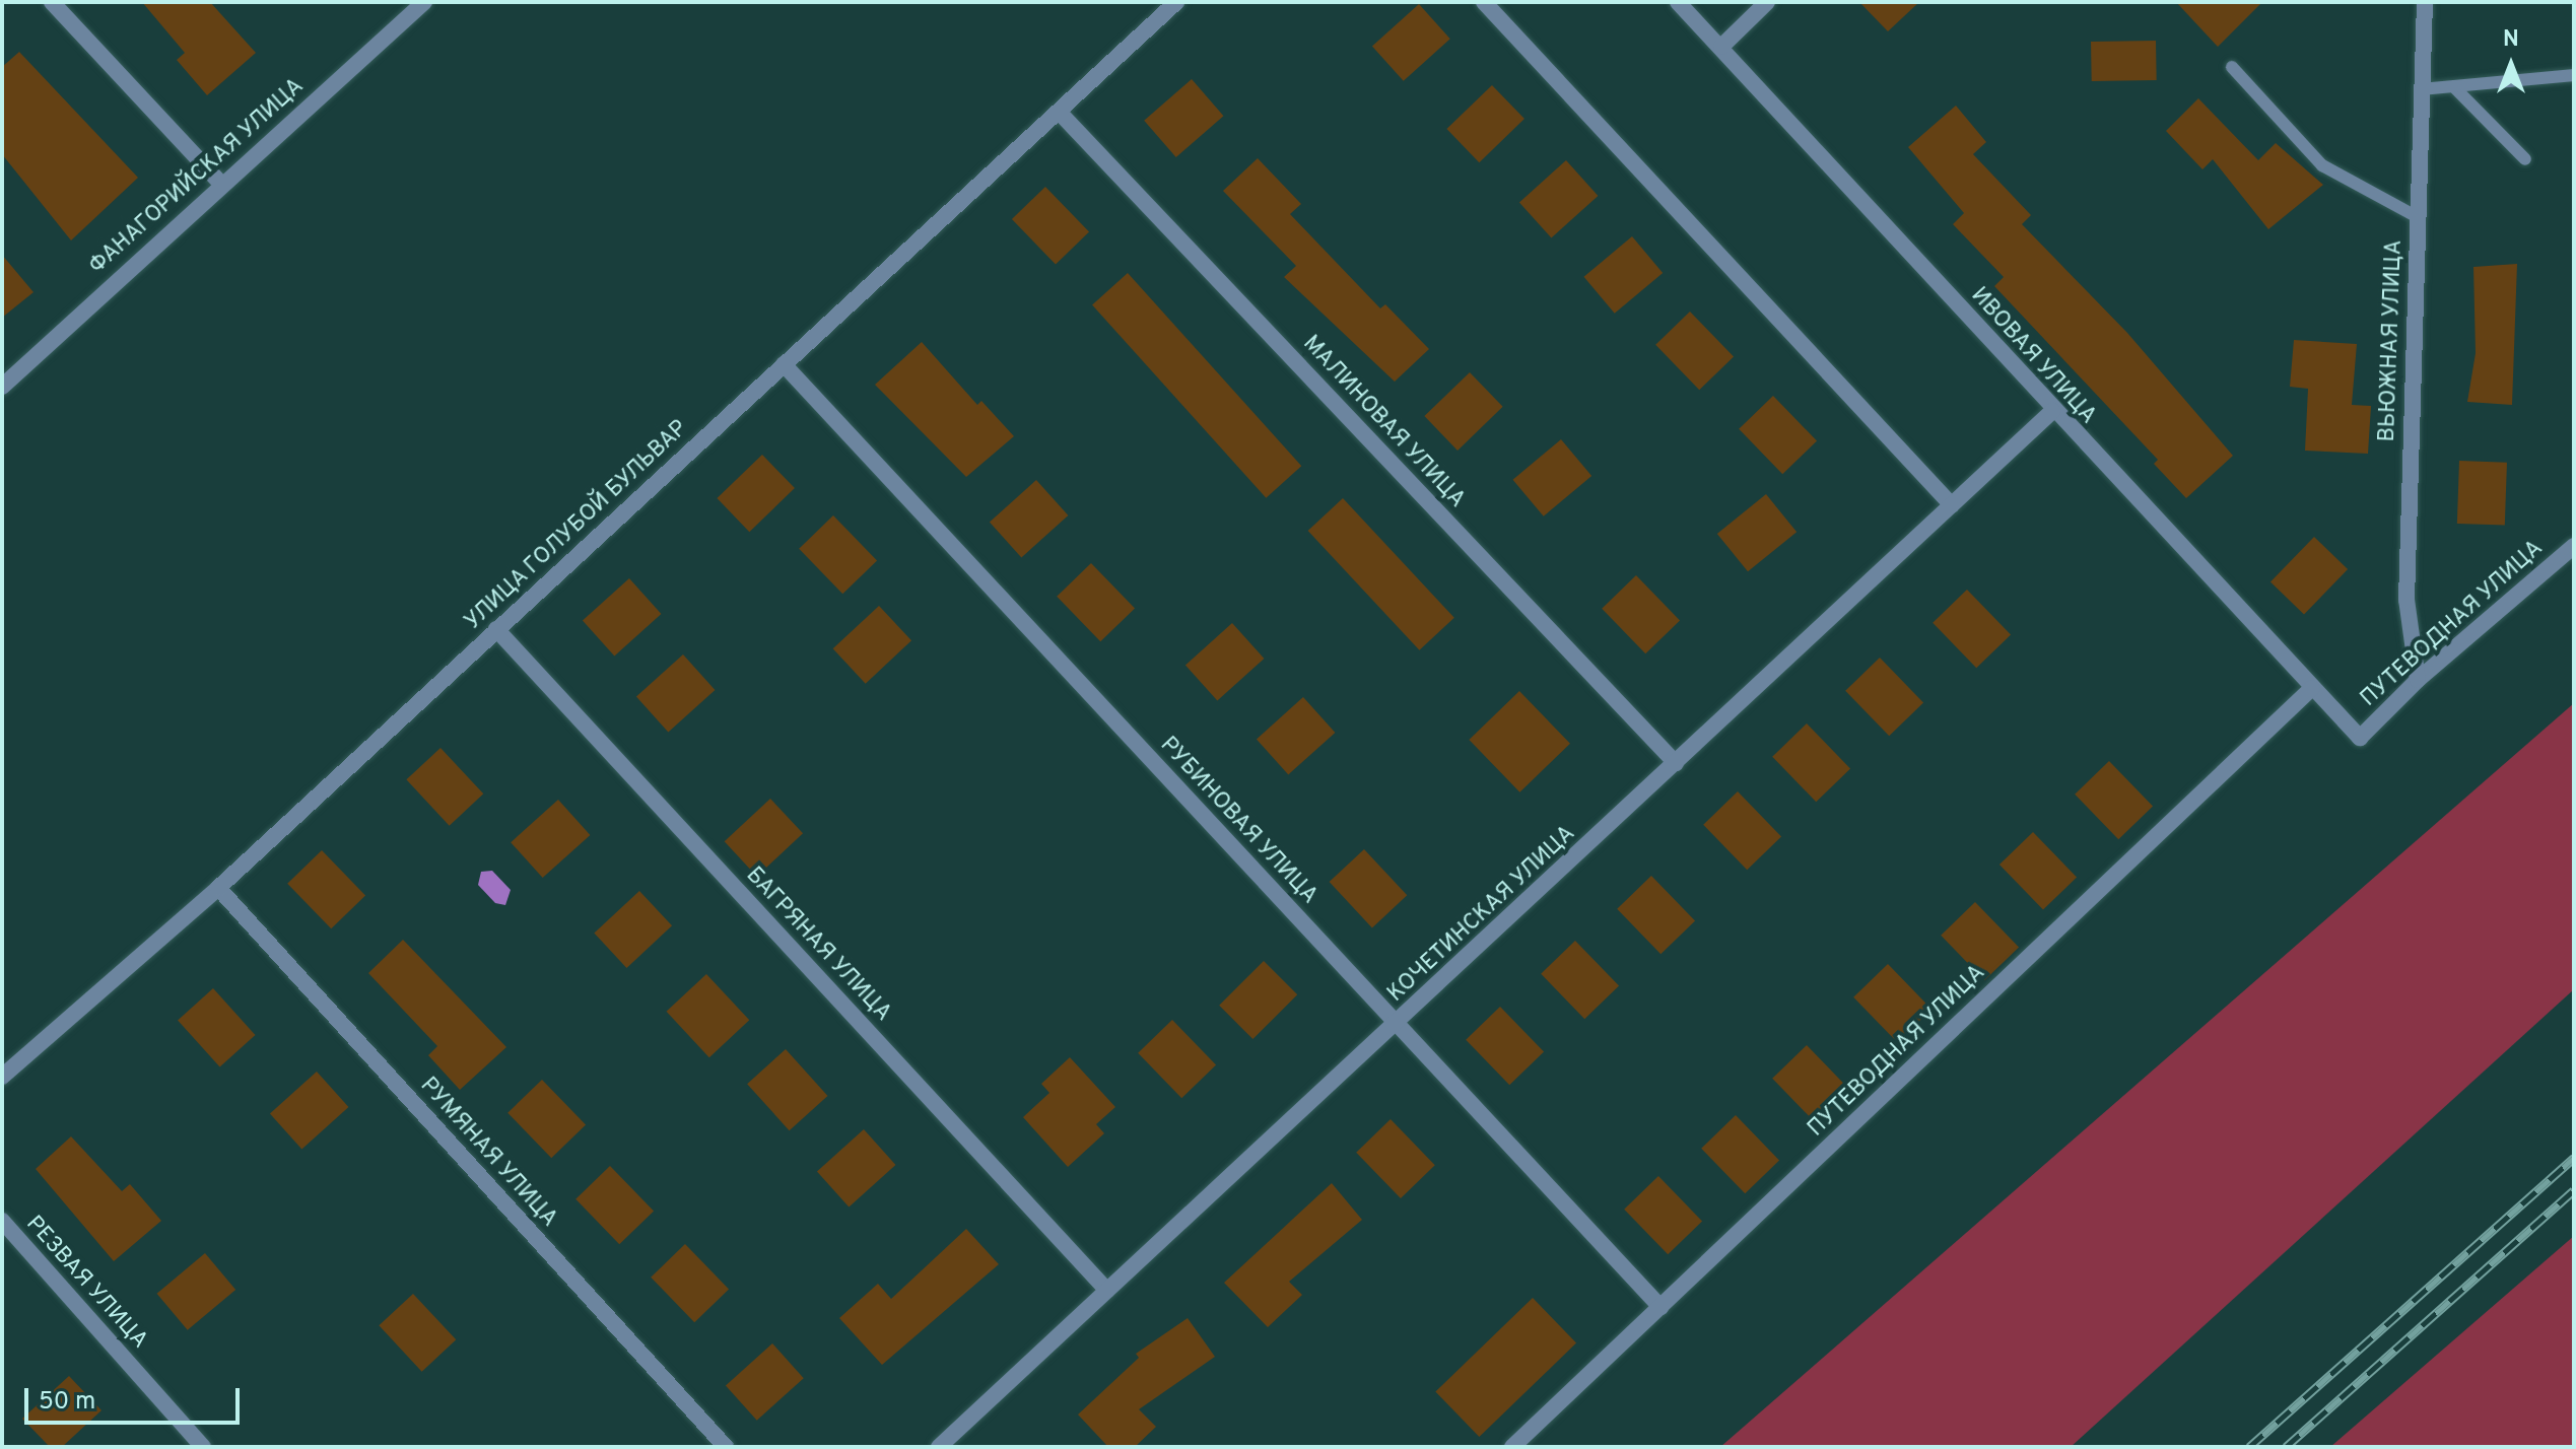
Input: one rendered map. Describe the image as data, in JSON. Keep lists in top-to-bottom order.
{
  "streets": {
    "street": [
      "ФАНАГОРИЙСКАЯ УЛИЦА",
      "ВЬЮЖНАЯ УЛИЦА",
      "ИВОВАЯ УЛИЦА",
      "МАЛИНОВАЯ УЛИЦА",
      "УЛИЦА ГОЛУБОЙ БУЛЬВАР",
      "ПУТЕВОДНАЯ УЛИЦА",
      "РУБИНОВАЯ УЛИЦА",
      "КОЧЕТИНСКАЯ УЛИЦА",
      "БАГРЯНАЯ УЛИЦА",
      "РУМЯНАЯ УЛИЦА",
      "РЕЗВАЯ УЛИЦА"
    ]
  },
  "crossings": [
    ["ВЬЮЖНАЯ УЛИЦА", "ПУТЕВОДНАЯ УЛИЦА"],
    ["ИВОВАЯ УЛИЦА", "ПУТЕВОДНАЯ УЛИЦА"],
    ["ИВОВАЯ УЛИЦА", "КОЧЕТИНСКАЯ УЛИЦА"],
    ["МАЛИНОВАЯ УЛИЦА", "УЛИЦА ГОЛУБОЙ БУЛЬВАР"],
    ["МАЛИНОВАЯ УЛИЦА", "КОЧЕТИНСКАЯ УЛИЦА"],
    ["УЛИЦА ГОЛУБОЙ БУЛЬВАР", "РУБИНОВАЯ УЛИЦА"],
    ["УЛИЦА ГОЛУБОЙ БУЛЬВАР", "БАГРЯНАЯ УЛИЦА"],
    ["УЛИЦА ГОЛУБОЙ БУЛЬВАР", "РУМЯНАЯ УЛИЦА"],
    ["ПУТЕВОДНАЯ УЛИЦА", "РУБИНОВАЯ УЛИЦА"],
    ["РУБИНОВАЯ УЛИЦА", "КОЧЕТИНСКАЯ УЛИЦА"],
    ["КОЧЕТИНСКАЯ УЛИЦА", "БАГРЯНАЯ УЛИЦА"]
  ],
  "scale_bar": "50 m",
  "north": "top"
}
